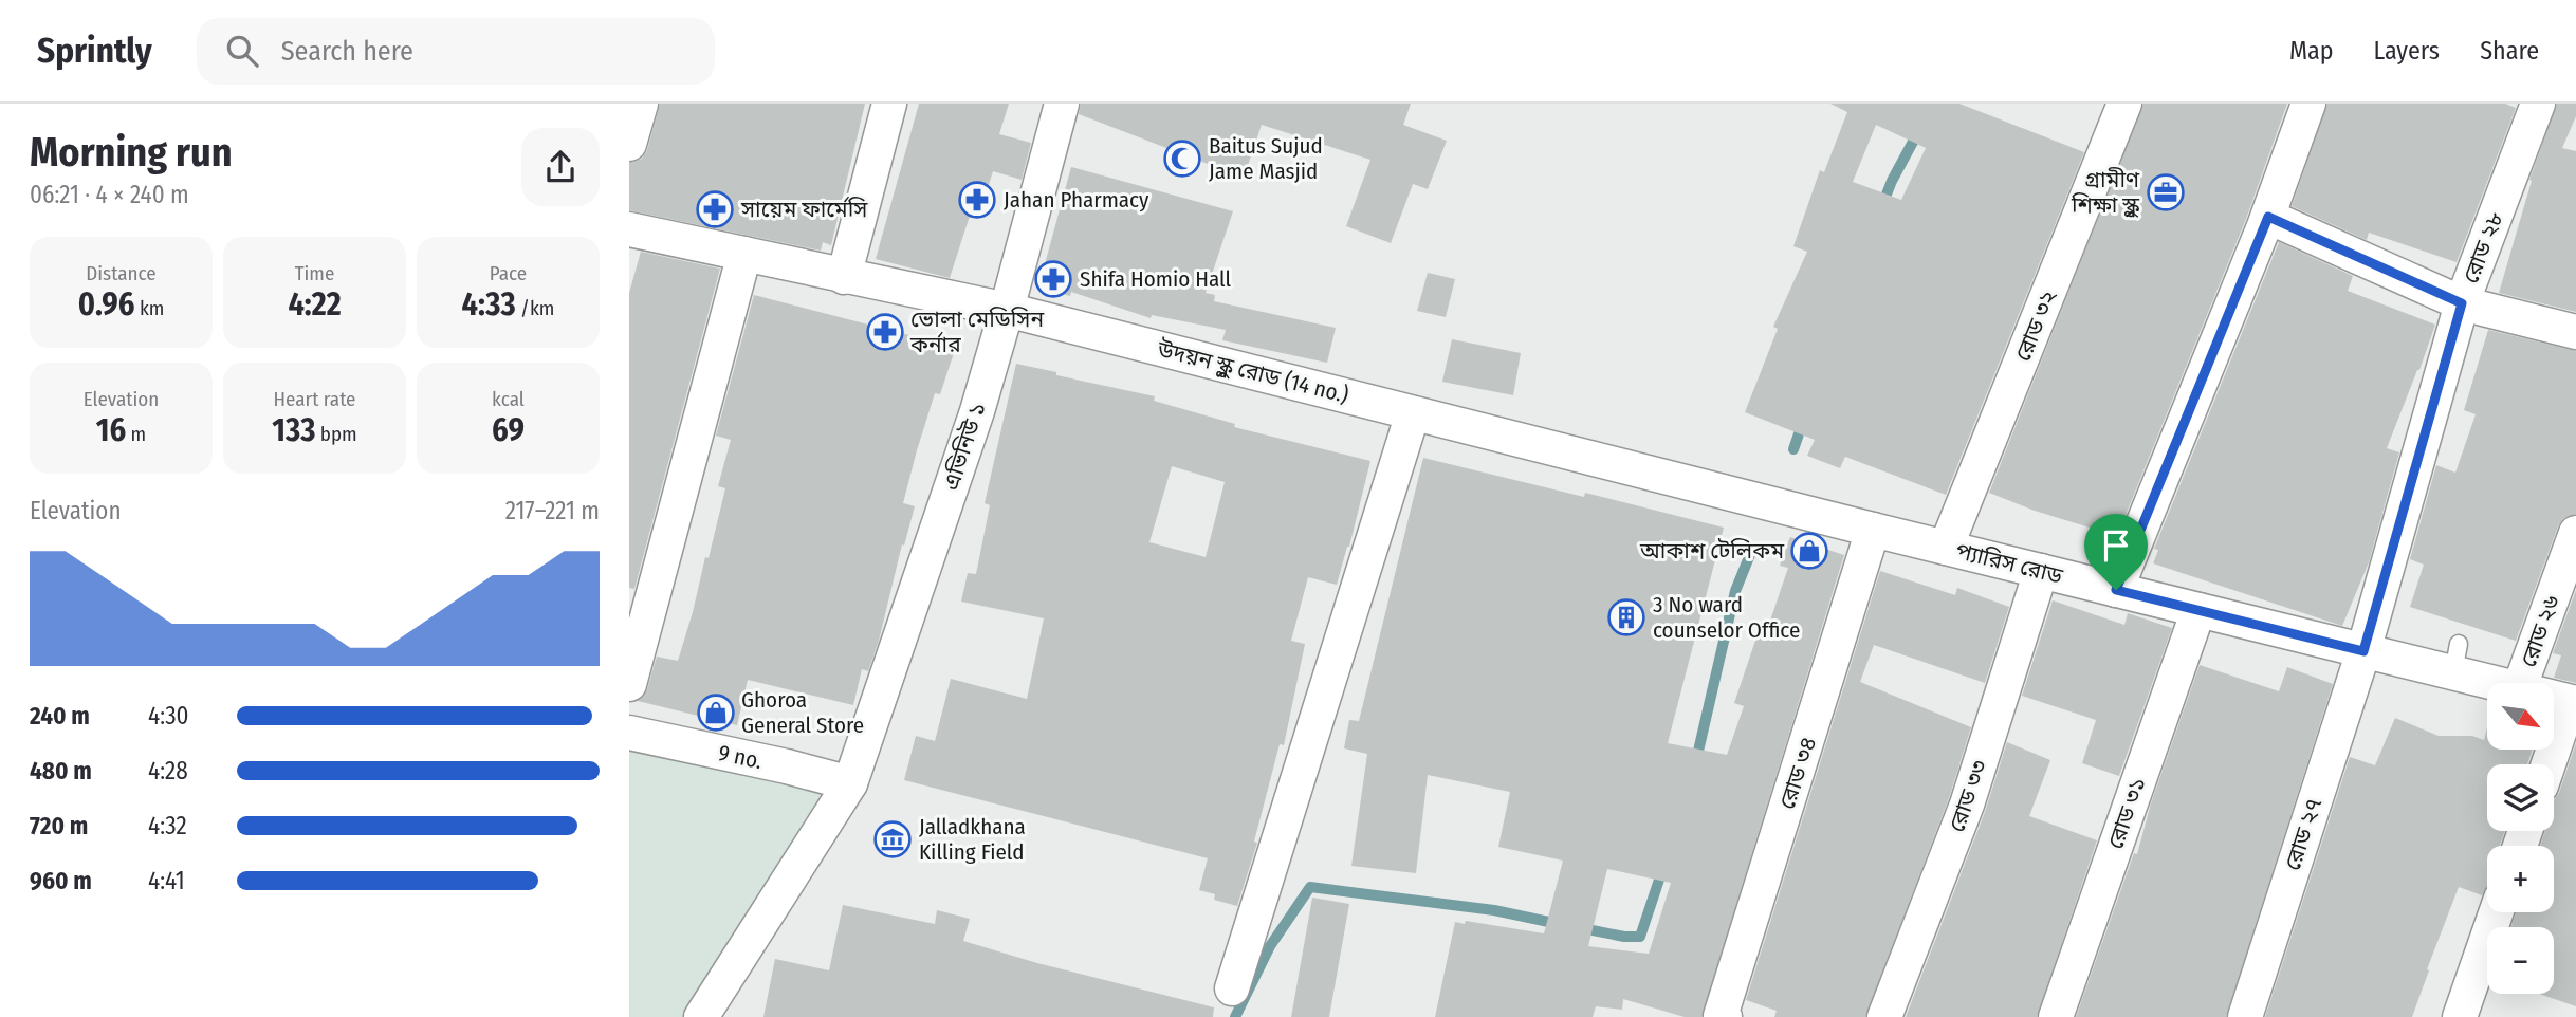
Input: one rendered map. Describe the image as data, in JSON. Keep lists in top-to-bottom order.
{
  "streets": {
    "street": [
      "রোড ২৮",
      "রোড ৩২",
      "উদয়ন স্কুল রোড (14 no.)",
      "এভিনিউ ১",
      "প্যারিস রোড",
      "রোড ২৬",
      "9 no.",
      "রোড ৩৪",
      "রোড ৩৩",
      "রোড ৩১",
      "রোড ২৭"
    ]
  },
  "crossings": [
    ["রোড ২৮", "প্যারিস রোড"],
    ["রোড ২৮", "রোড ২৭"],
    ["রোড ৩২", "প্যারিস রোড"],
    ["উদয়ন স্কুল রোড (14 no.)", "এভিনিউ ১"],
    ["উদয়ন স্কুল রোড (14 no.)", "প্যারিস রোড"],
    ["উদয়ন স্কুল রোড (14 no.)", "রোড ৩৪"],
    ["এভিনিউ ১", "9 no."],
    ["প্যারিস রোড", "রোড ৩৪"],
    ["প্যারিস রোড", "রোড ৩৩"],
    ["প্যারিস রোড", "রোড ৩১"],
    ["প্যারিস রোড", "রোড ২৭"]
  ],
  "places": {
    "mosque": ["Baitus Sujud Jame Masjid"],
    "office": ["গ্রামীণ শিক্ষা স্কুল"],
    "pharmacy": [
      "Jahan Pharmacy",
      "সায়েম ফার্মেসি",
      "Shifa Homio Hall",
      "ভোলা মেডিসিন কর্নার"
    ],
    "shop": ["আকাশ টেলিকম", "Ghoroa General Store"],
    "building": ["3 No ward counselor Office"],
    "museum": ["Jalladkhana Killing Field"]
  },
  "north": "bottom right",
  "page": {
    "header": "Sprintly",
    "search": "Search here",
    "nav": ["Map", "Layers", "Share"],
    "heading": ["Morning run", "06:21 · 4 × 240 m"],
    "stats": [
      ["Distance", "0.96 km"],
      ["Time", "4:22"],
      ["Pace", "4:33 /km"],
      ["Elevation", "16 m"],
      ["Heart rate", "133 bpm"],
      ["kcal", "69"]
    ],
    "chart": ["Elevation", "217–221 m"],
    "map_buttons": ["+", "−"],
    "list": [
      {
        "name": "240 m",
        "note": "4:30"
      },
      {
        "name": "480 m",
        "note": "4:28"
      },
      {
        "name": "720 m",
        "note": "4:32"
      },
      {
        "name": "960 m",
        "note": "4:41"
      }
    ]
  }
}
